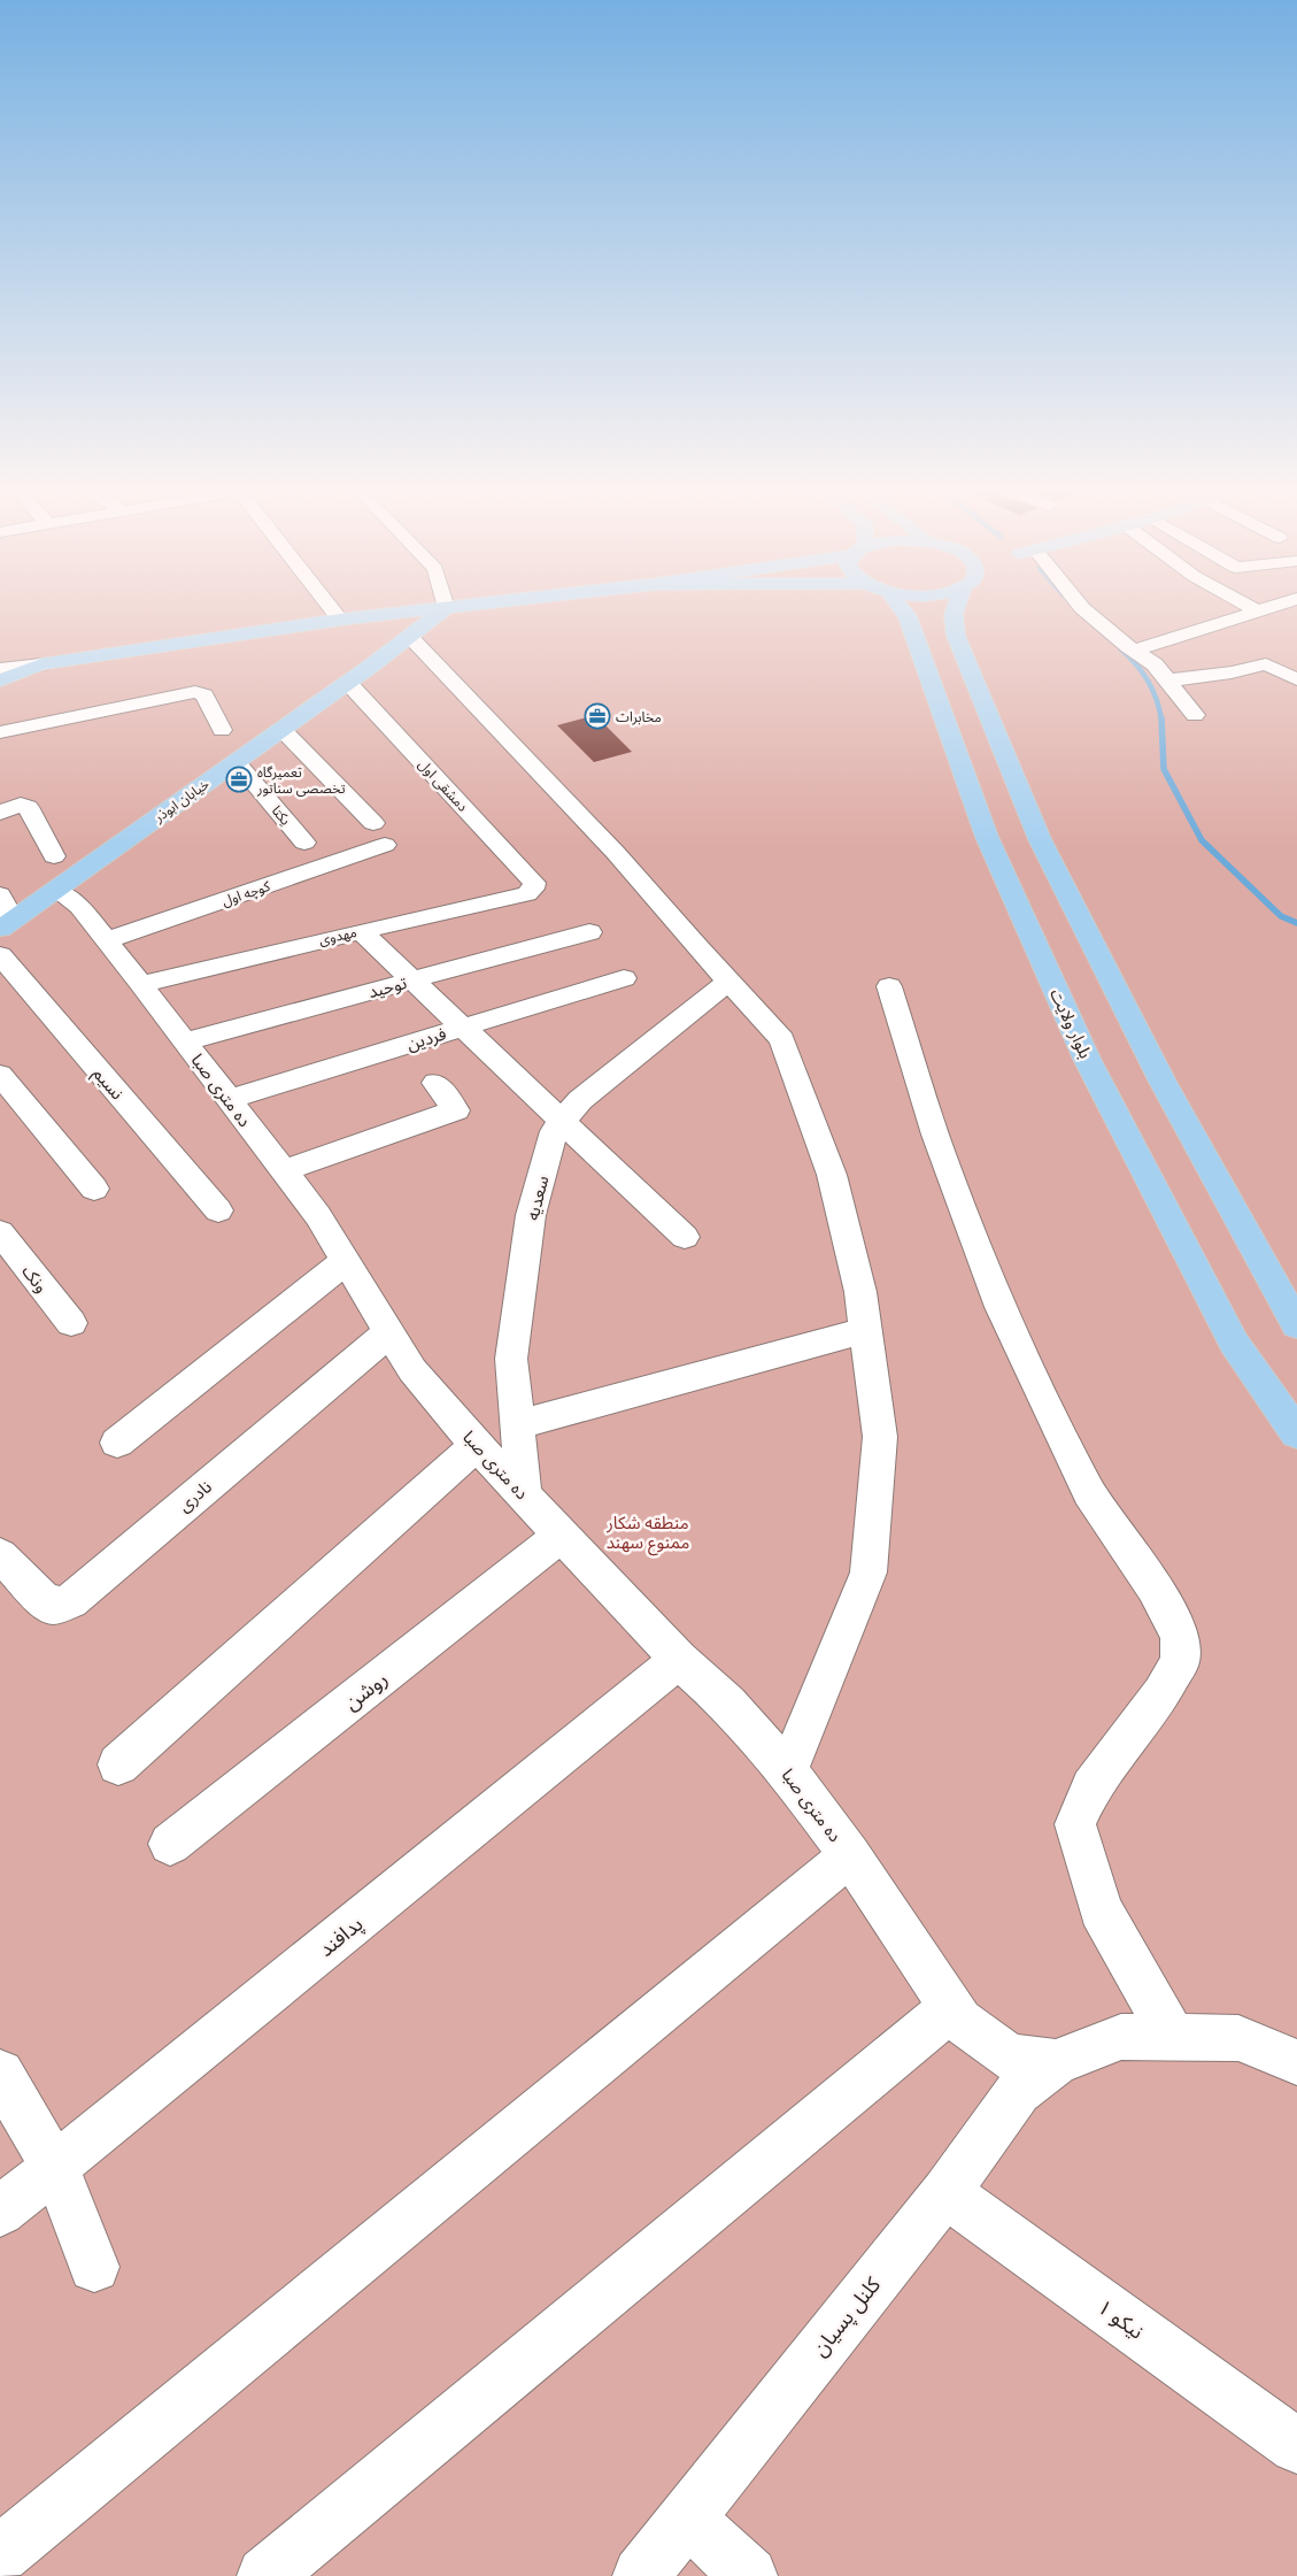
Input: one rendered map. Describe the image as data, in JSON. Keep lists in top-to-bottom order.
{
  "streets": {
    "main road": ["خیابان ابوذر", "بلوار ولایت"],
    "street": [
      "دمشقی اول",
      "یکتا",
      "کوچه اول",
      "مهدوی",
      "توحید",
      "فردین",
      "نسیم",
      "ده متری صبا",
      "سعدیه",
      "ونک",
      "نادری",
      "روشن",
      "پدافند",
      "کلنل پسیان",
      "نیکو ۱"
    ]
  },
  "crossings": [
    ["دمشقی اول", "خیابان ابوذر"],
    ["دمشقی اول", "مهدوی"],
    ["خیابان ابوذر", "یکتا"],
    ["خیابان ابوذر", "ده متری صبا"],
    ["کوچه اول", "ده متری صبا"],
    ["مهدوی", "ده متری صبا"],
    ["توحید", "ده متری صبا"],
    ["فردین", "ده متری صبا"],
    ["ده متری صبا", "سعدیه"],
    ["ده متری صبا", "نادری"],
    ["ده متری صبا", "روشن"],
    ["ده متری صبا", "پدافند"],
    ["ده متری صبا", "کلنل پسیان"],
    ["کلنل پسیان", "نیکو ۱"]
  ],
  "parks": ["منطقه شکار ممنوع سهند"],
  "places": {
    "office": ["مخابرات", "تعمیرگاه تخصصی سناتور"]
  }
}
